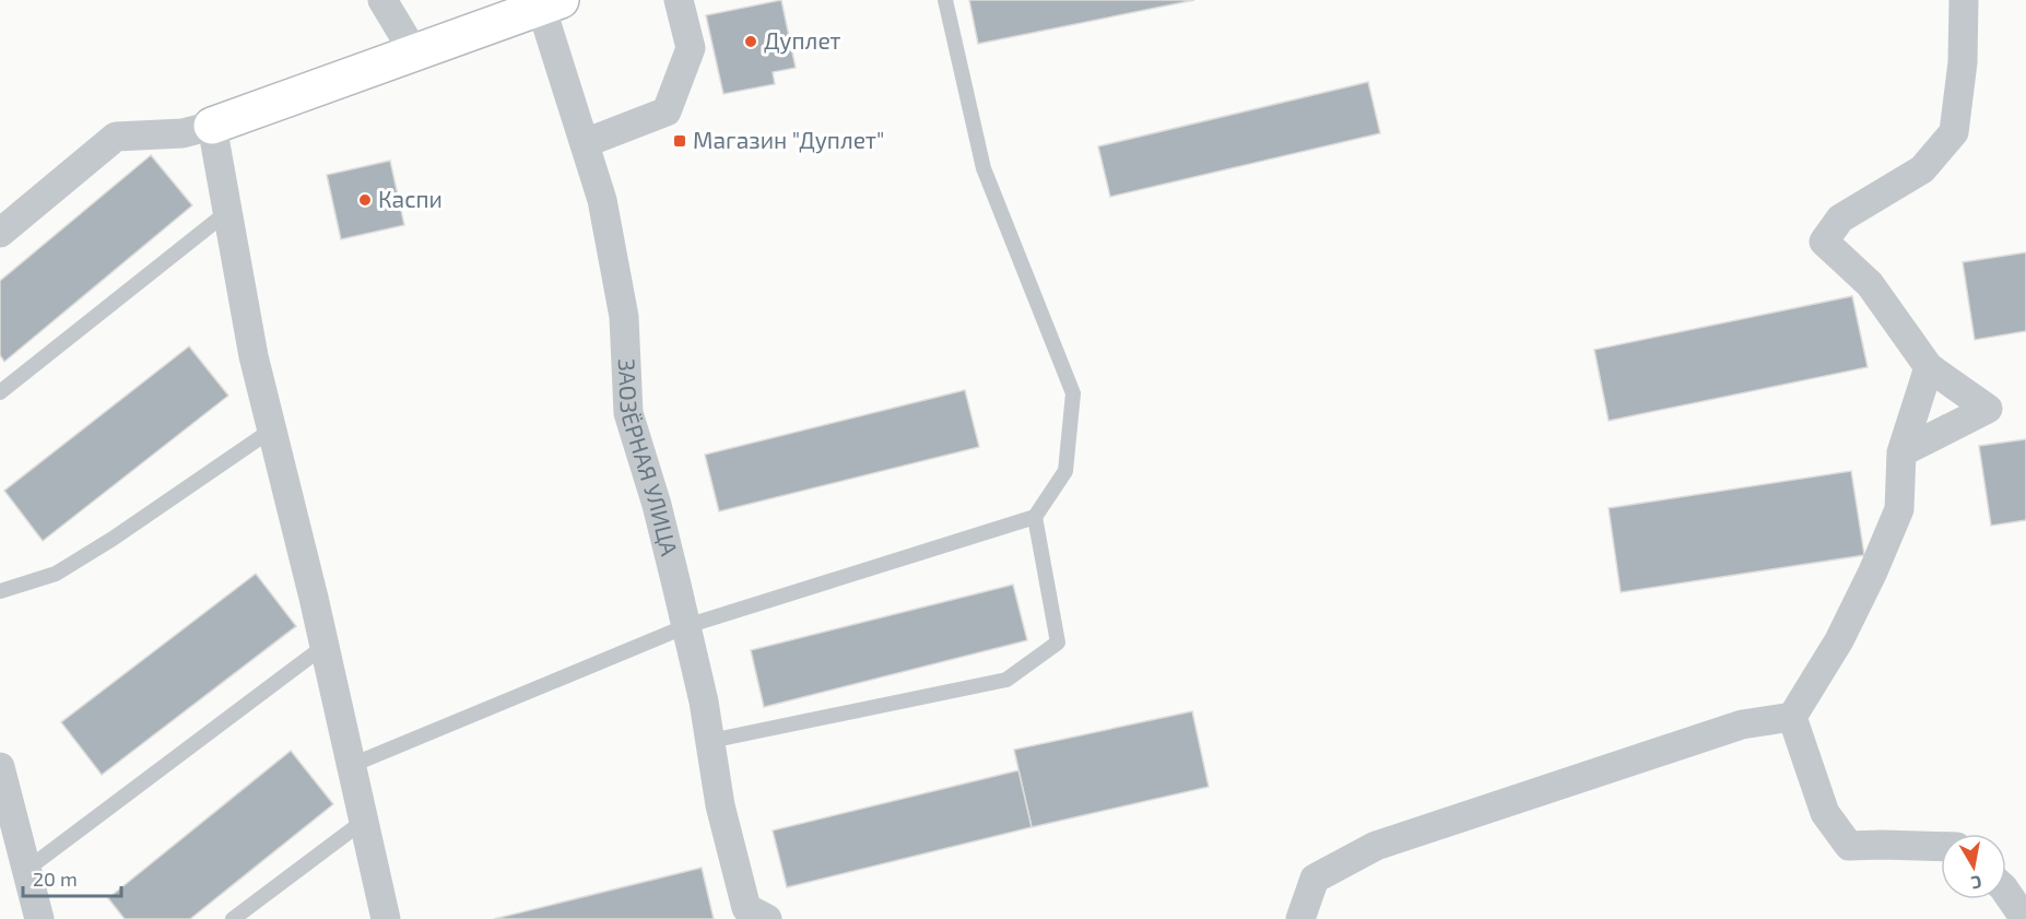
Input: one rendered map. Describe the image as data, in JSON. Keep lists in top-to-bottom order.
{
  "streets": {
    "street": ["ЗАОЗЁРНАЯ УЛИЦА"]
  },
  "places": {
    "other": ["Дуплет", "Каспи"],
    "transit": ["Магазин \"Дуплет\""]
  },
  "scale_bar": "20 m",
  "north": "bottom"
}
